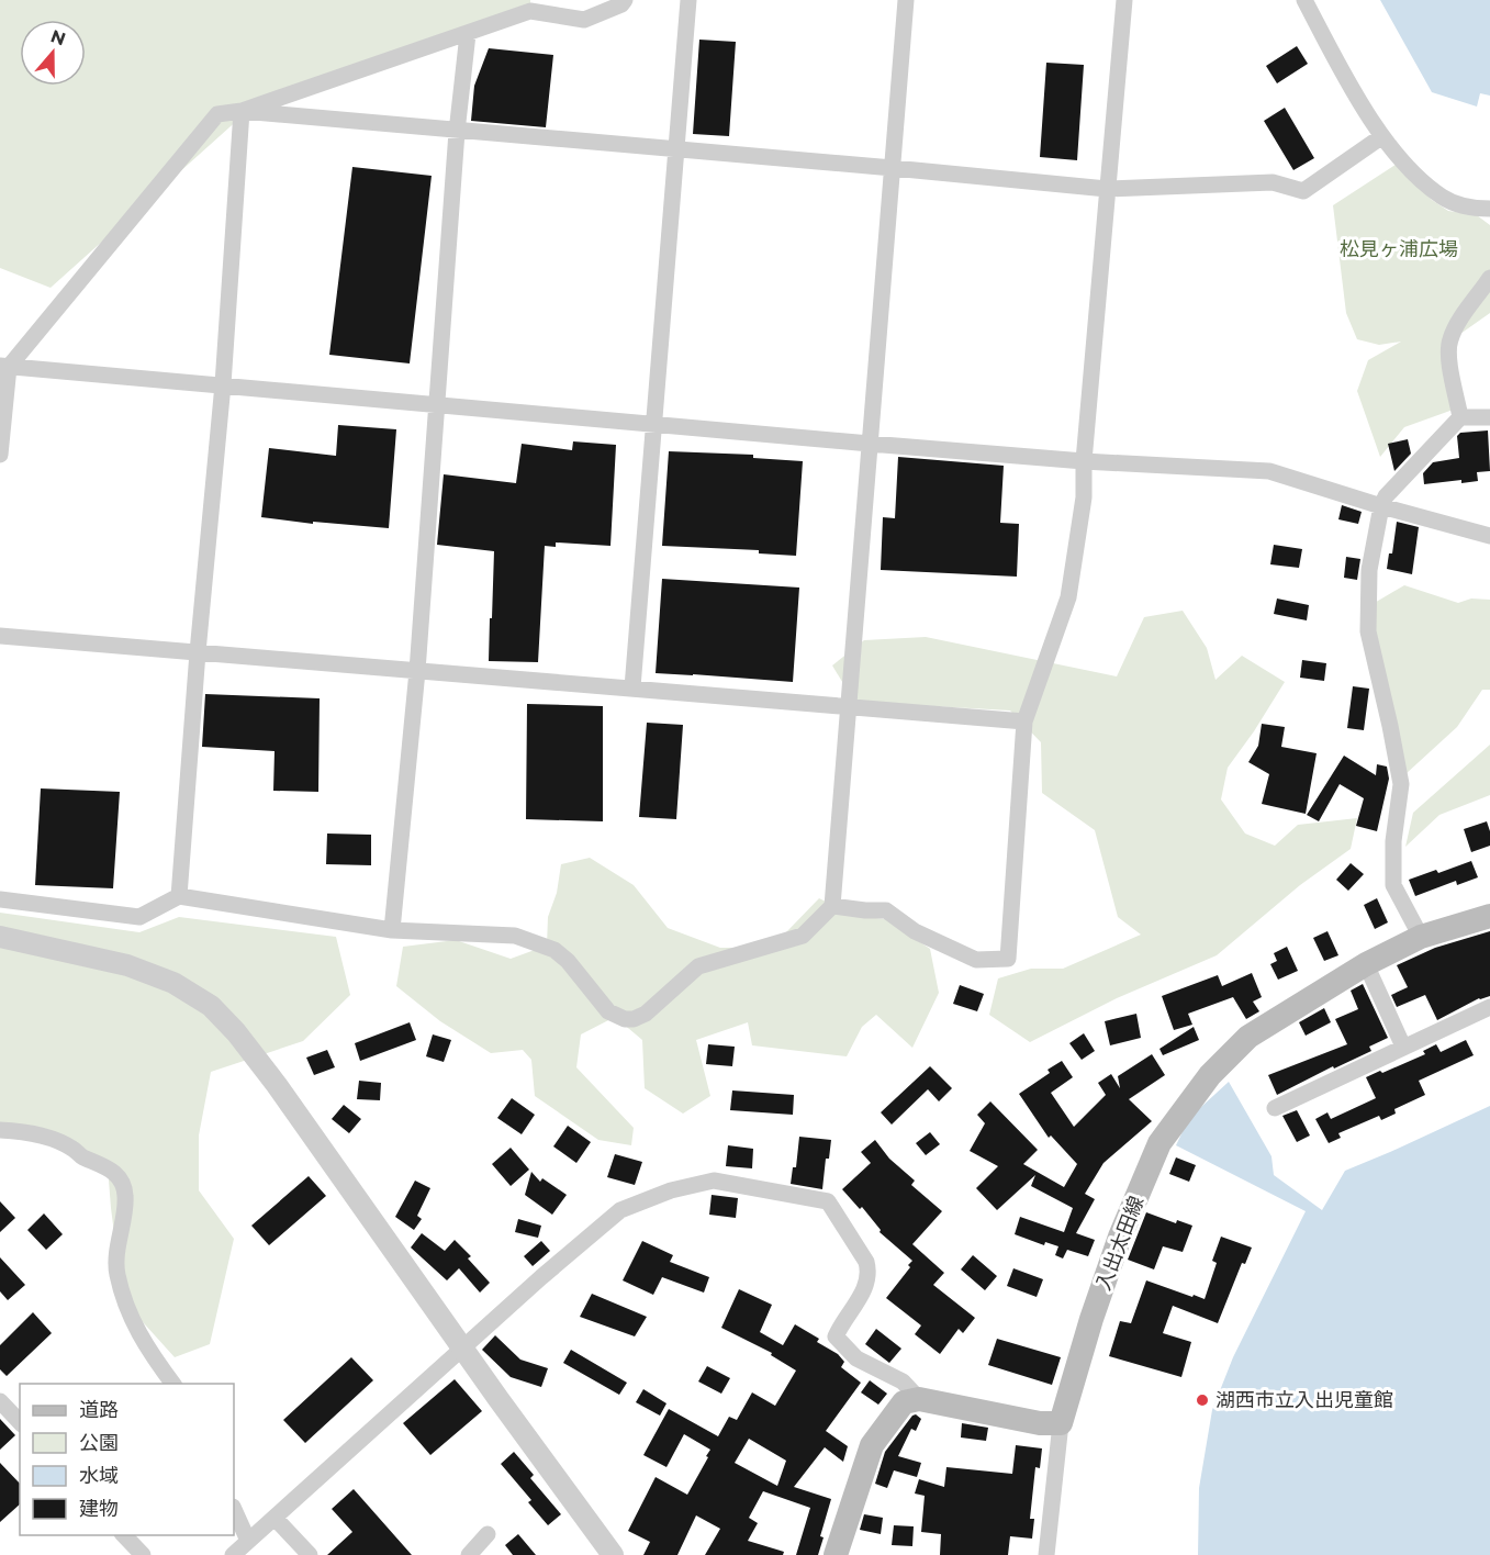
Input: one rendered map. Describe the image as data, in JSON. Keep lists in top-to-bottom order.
{
  "streets": {
    "main road": ["入出太田線"]
  },
  "parks": ["松見ヶ浦広場"],
  "places": ["湖西市立入出児童館"],
  "legend": [
    "道路",
    "公園",
    "水域",
    "建物"
  ],
  "north": "top"
}
